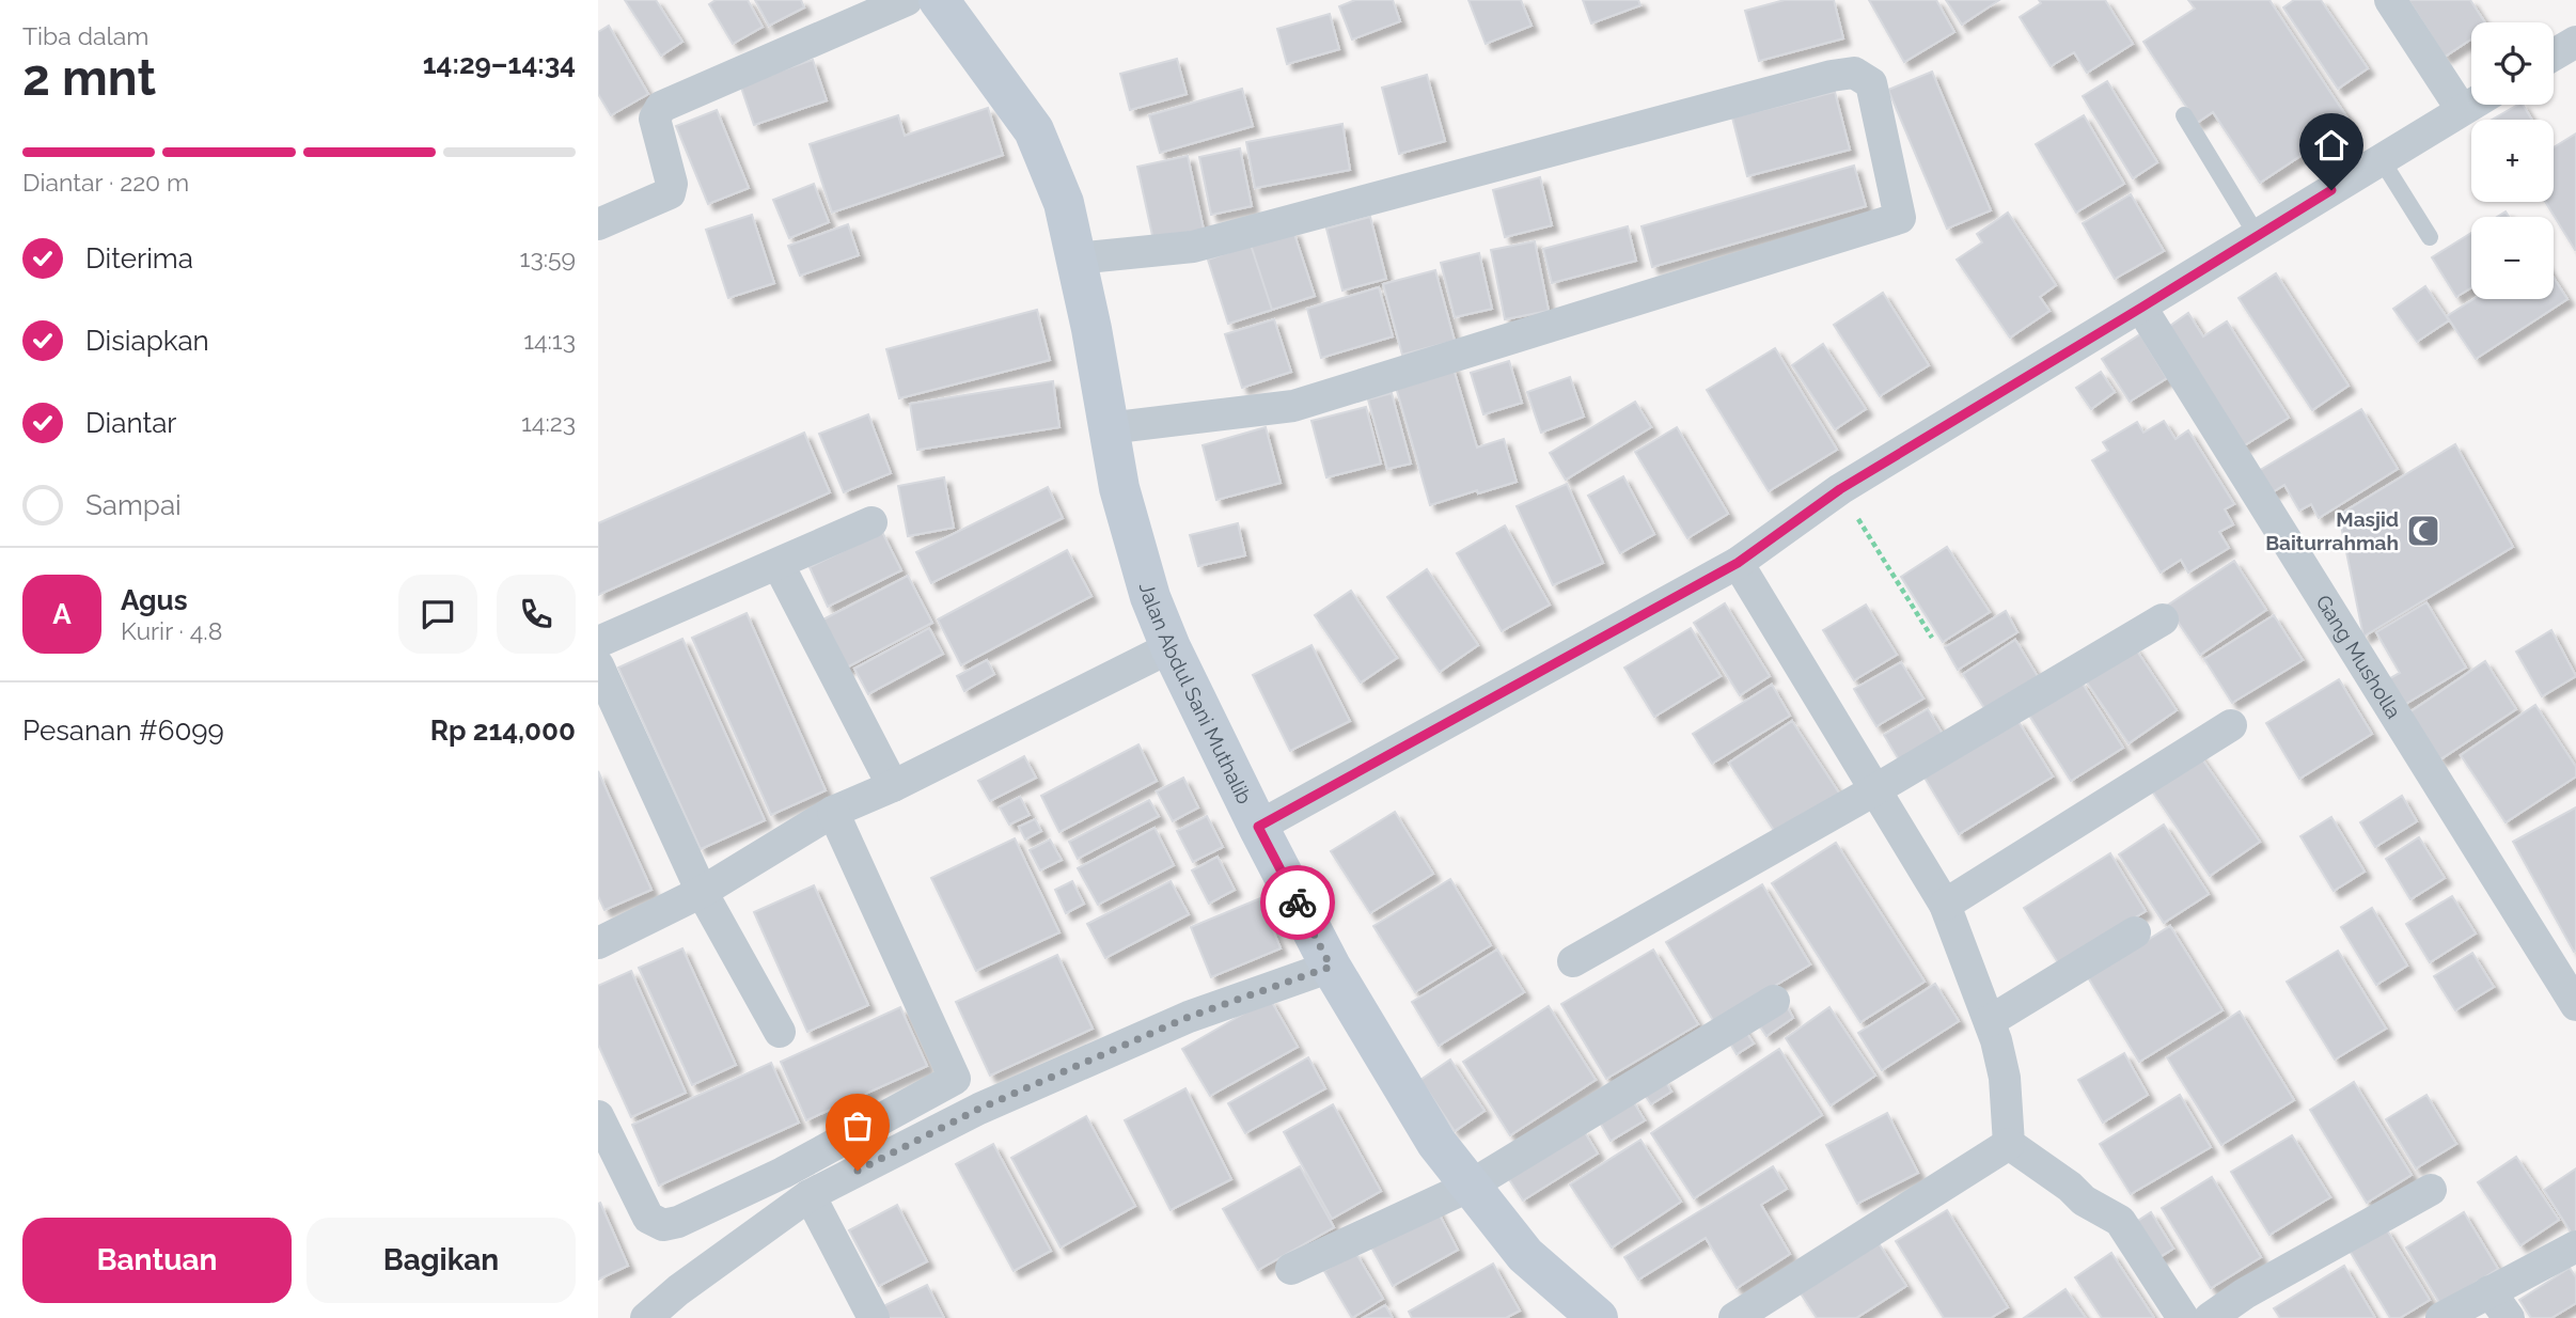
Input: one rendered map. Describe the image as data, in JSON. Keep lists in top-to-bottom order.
{
  "streets": {
    "street": ["Gang Musholla", "Jalan Abdul Sani Muthalib"]
  },
  "places": {
    "mosque": ["Masjid Baiturrahmah"]
  },
  "page": {
    "heading": ["2 mnt", "Tiba dalam", "14:29–14:34"],
    "panel": [
      "Agus",
      "Kurir · 4.8",
      "Pesanan #6099",
      "Rp 214,000"
    ],
    "map_buttons": ["+", "−"],
    "bar": "Diantar · 220 m",
    "list": [
      ["Diterima", "13:59"],
      ["Disiapkan", "14:13"],
      ["Diantar", "14:23"],
      "Sampai"
    ],
    "round": "A",
    "buttons": ["Bantuan", "Bagikan"]
  }
}
